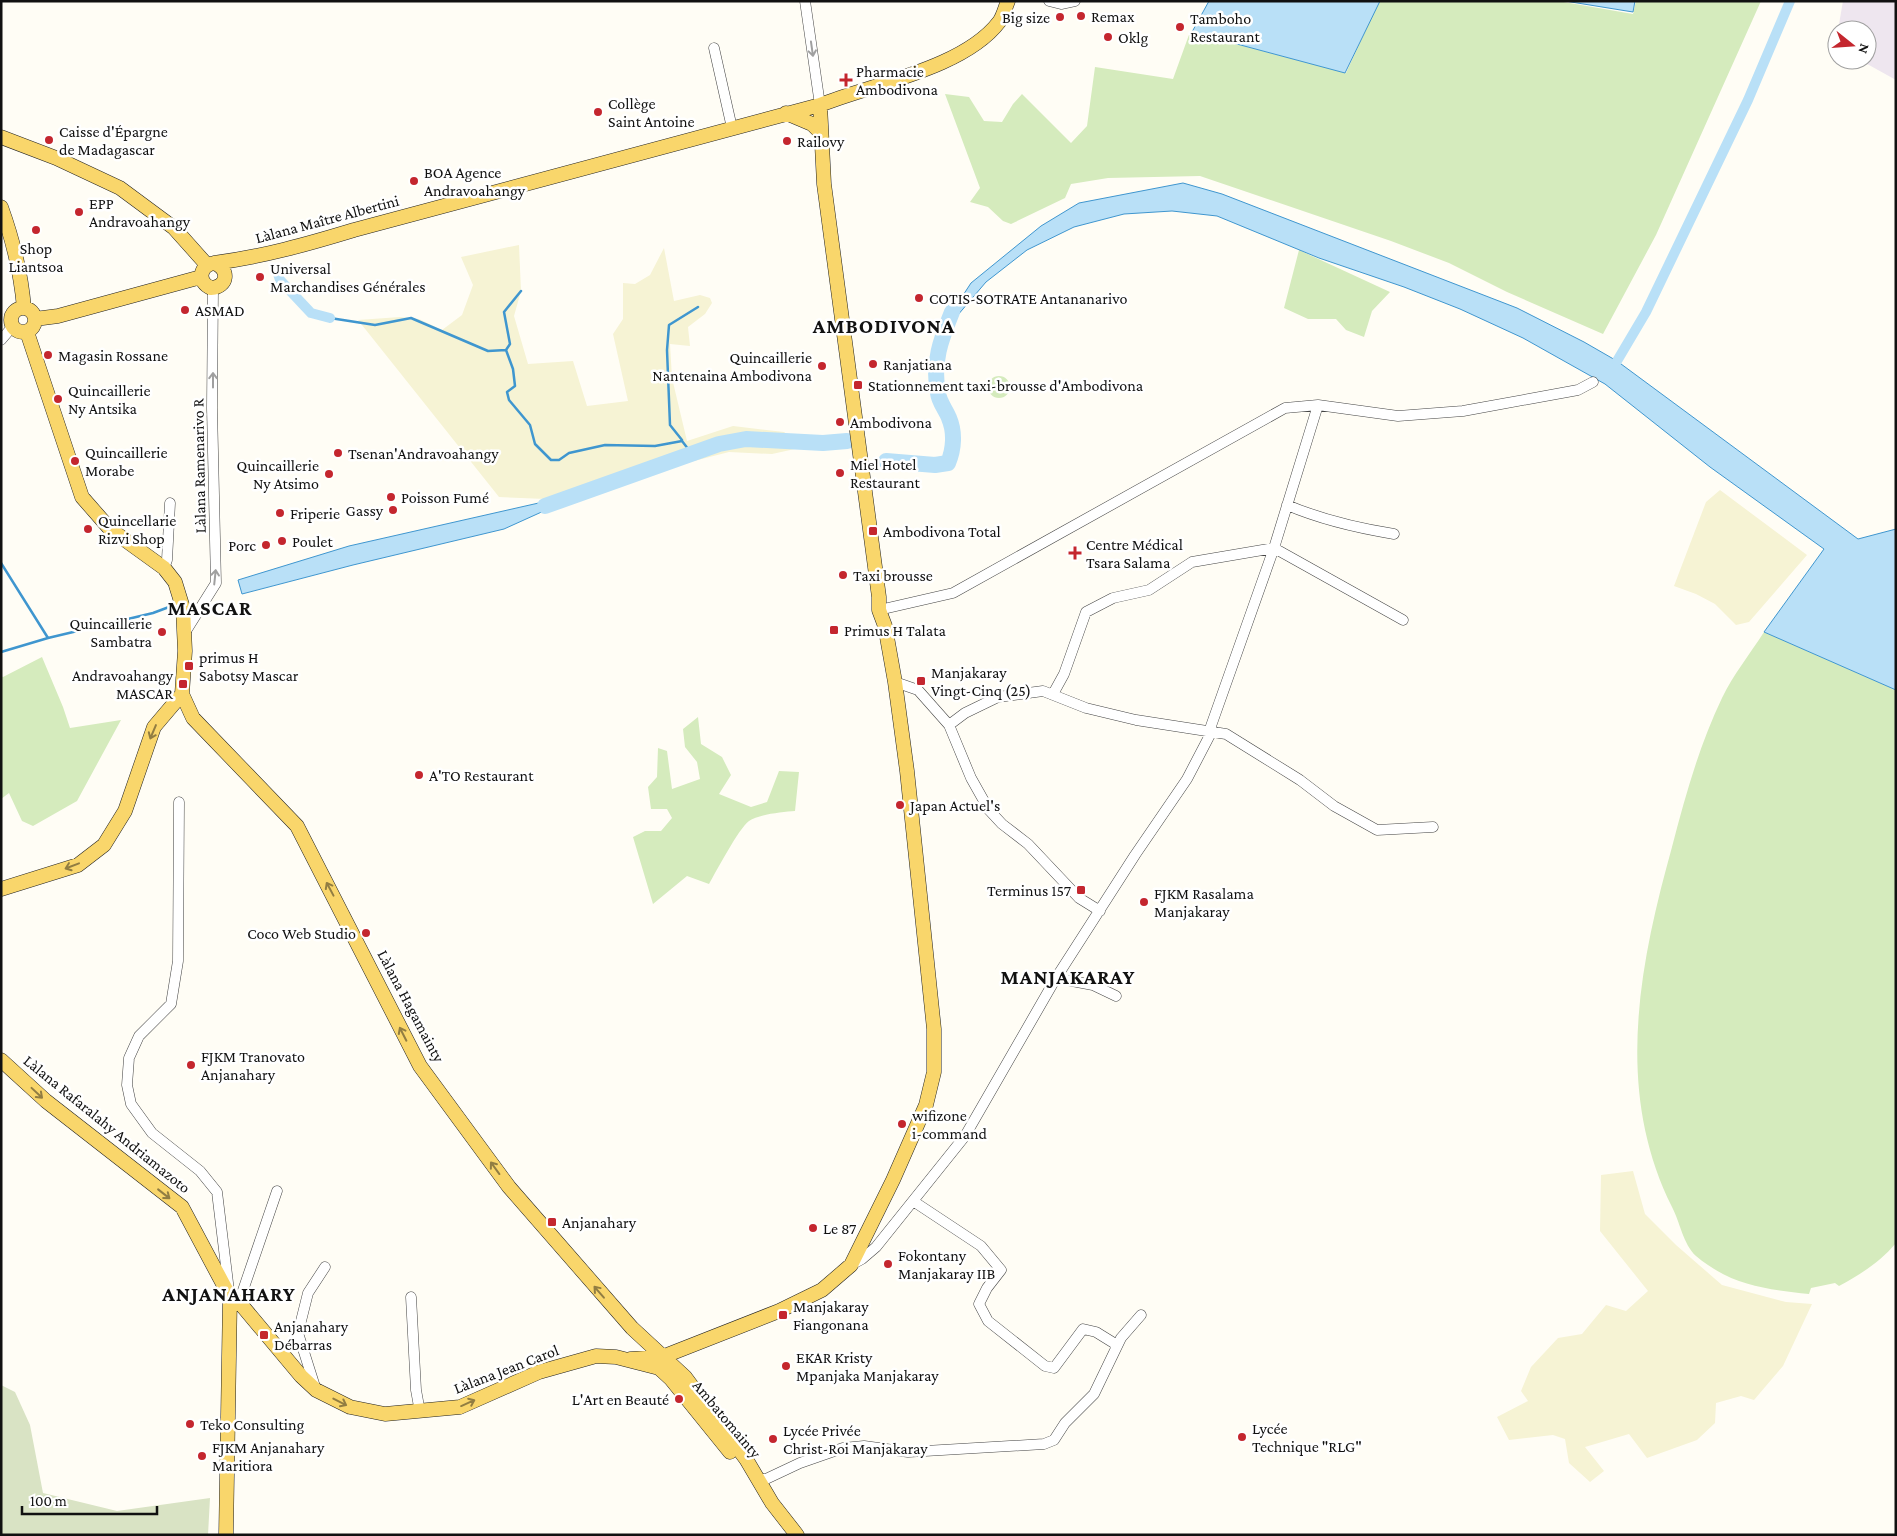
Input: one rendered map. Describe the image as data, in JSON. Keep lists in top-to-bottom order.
{
  "streets": {
    "main road": [
      "Làlana Maître Albertini",
      "Làlana Hagamainty",
      "Làlana Rafaralahy Andriamazoto",
      "Làlana Jean Carol",
      "Ambatomainty"
    ],
    "street": ["Làlana Ramenarivo R"]
  },
  "crossings": [
    ["Làlana Maître Albertini", "Làlana Ramenarivo R"],
    ["Làlana Rafaralahy Andriamazoto", "Làlana Jean Carol"]
  ],
  "one_way": [
    "Làlana Ramenarivo R",
    "Làlana Hagamainty",
    "Làlana Rafaralahy Andriamazoto",
    "Làlana Jean Carol"
  ],
  "districts": [
    "AMBODIVONA",
    "MASCAR",
    "MANJAKARAY",
    "ANJANAHARY"
  ],
  "places": {
    "other": [
      "Remax",
      "Big size",
      "Tamboho Restaurant",
      "Oklg",
      "Collège Saint Antoine",
      "Caisse d'Épargne de Madagascar",
      "Railovy",
      "BOA Agence Andravoahangy",
      "EPP Andravoahangy",
      "Shop Liantsoa",
      "Universal Marchandises Générales",
      "COTIS-SOTRATE Antananarivo",
      "ASMAD",
      "Magasin Rossane",
      "Ranjatiana",
      "Quincaillerie Nantenaina Ambodivona",
      "Quincaillerie Ny Antsika",
      "Ambodivona",
      "Tsenan'Andravoahangy",
      "Quincaillerie Morabe",
      "Miel Hotel Restaurant",
      "Quincaillerie Ny Atsimo",
      "Poisson Fumé",
      "Gassy",
      "Friperie",
      "Quincellarie Rizvi Shop",
      "Poulet",
      "Porc",
      "Taxi brousse",
      "Quincaillerie Sambatra",
      "A'TO Restaurant",
      "Japan Actuel's",
      "FJKM Rasalama Manjakaray",
      "Coco Web Studio",
      "FJKM Tranovato Anjanahary",
      "wifizone i-command",
      "Le 87",
      "Fokontany Manjakaray IIB",
      "EKAR Kristy Mpanjaka Manjakaray",
      "L'Art en Beauté",
      "Teko Consulting",
      "Lycée Technique \"RLG\"",
      "Lycée Privée Christ-Roi Manjakaray",
      "FJKM Anjanahary Maritiora"
    ],
    "health": ["Pharmacie Ambodivona", "Centre Médical Tsara Salama"],
    "transit": [
      "Stationnement taxi-brousse d'Ambodivona",
      "Ambodivona Total",
      "Primus H Talata",
      "primus H Sabotsy Mascar",
      "Manjakaray Vingt-Cinq (25)",
      "Andravoahangy MASCAR",
      "Terminus 157",
      "Anjanahary",
      "Manjakaray Fiangonana",
      "Anjanahary Débarras"
    ]
  },
  "scale_bar": "100 m",
  "north": "right"
}
